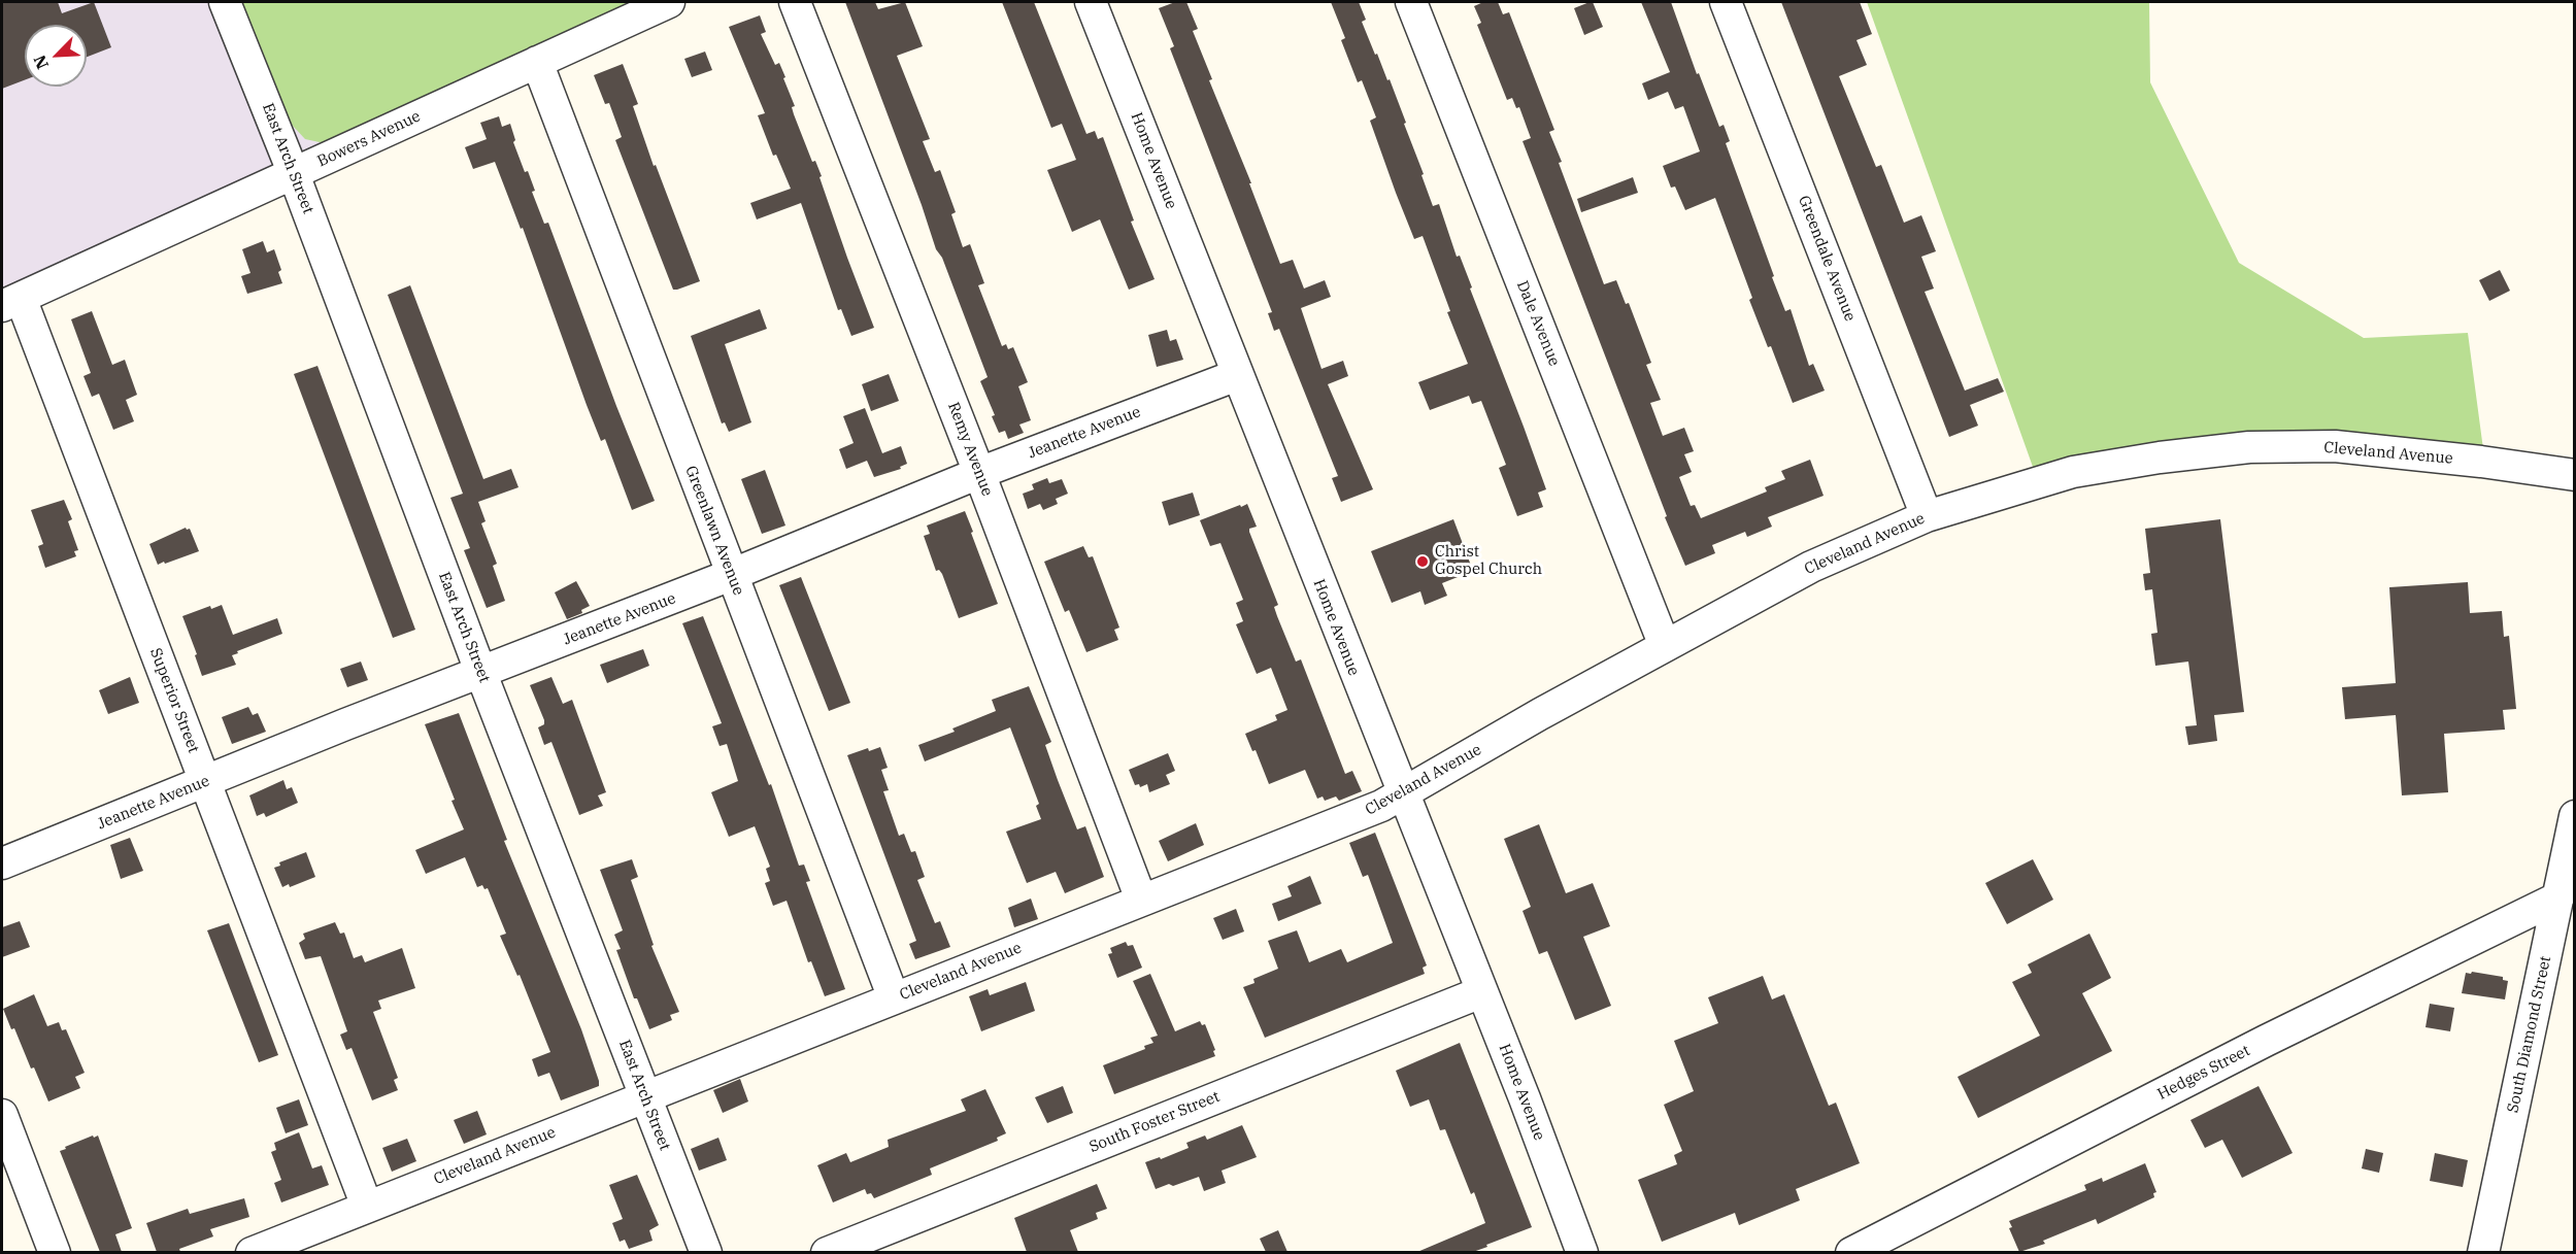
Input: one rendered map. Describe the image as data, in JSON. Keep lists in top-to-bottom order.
{
  "streets": {
    "street": [
      "Bowers Avenue",
      "East Arch Street",
      "Home Avenue",
      "Greendale Avenue",
      "Dale Avenue",
      "Jeanette Avenue",
      "Remy Avenue",
      "Cleveland Avenue",
      "Greenlawn Avenue",
      "Superior Street",
      "South Diamond Street",
      "Hedges Street",
      "South Foster Street"
    ]
  },
  "crossings": [
    ["Bowers Avenue", "East Arch Street"],
    ["Bowers Avenue", "Greenlawn Avenue"],
    ["Bowers Avenue", "Superior Street"],
    ["East Arch Street", "Jeanette Avenue"],
    ["East Arch Street", "Cleveland Avenue"],
    ["Home Avenue", "Jeanette Avenue"],
    ["Home Avenue", "Cleveland Avenue"],
    ["Home Avenue", "South Foster Street"],
    ["Greendale Avenue", "Cleveland Avenue"],
    ["Dale Avenue", "Cleveland Avenue"],
    ["Jeanette Avenue", "Remy Avenue"],
    ["Jeanette Avenue", "Greenlawn Avenue"],
    ["Jeanette Avenue", "Superior Street"],
    ["Remy Avenue", "Cleveland Avenue"],
    ["Cleveland Avenue", "Greenlawn Avenue"],
    ["Cleveland Avenue", "Superior Street"],
    ["South Diamond Street", "Hedges Street"]
  ],
  "places": ["Christ Gospel Church"],
  "north": "bottom left"
}
